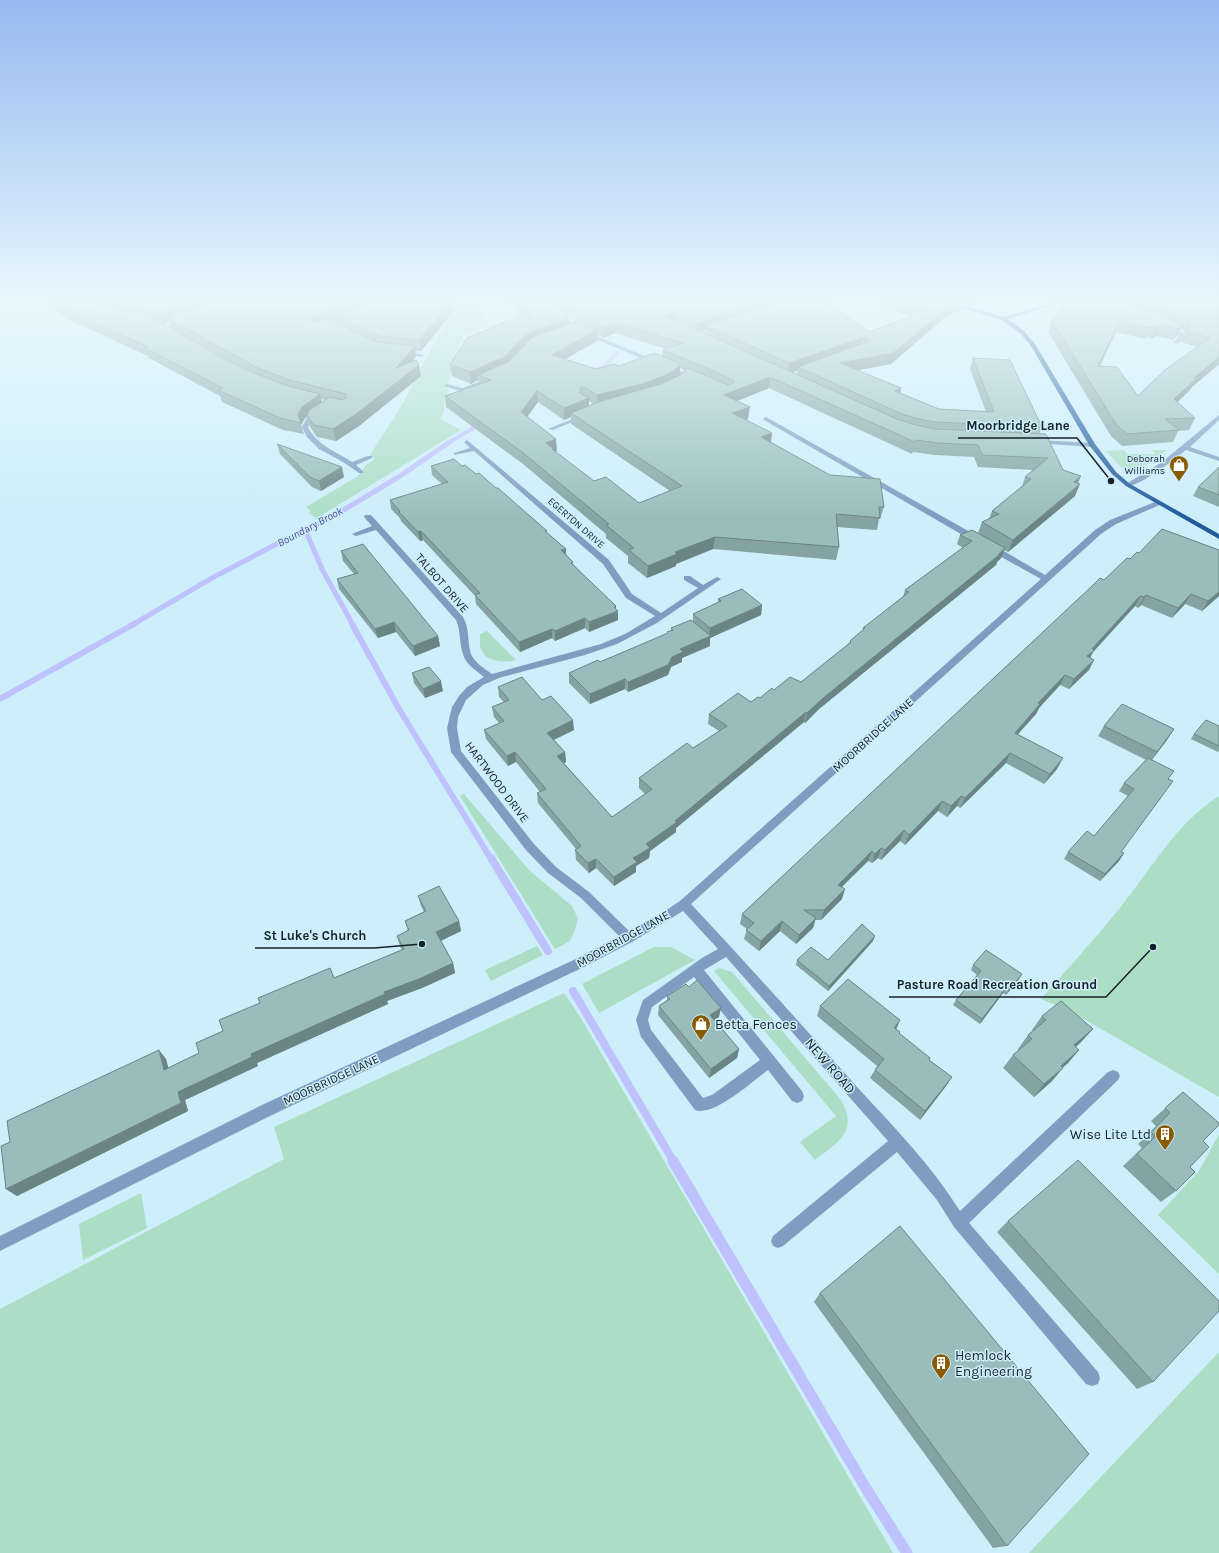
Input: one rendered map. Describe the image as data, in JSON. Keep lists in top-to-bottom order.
{
  "streets": {
    "street": [
      "EGERTON DRIVE",
      "TALBOT DRIVE",
      "MOORBRIDGE LANE",
      "HARTWOOD DRIVE",
      "NEW ROAD"
    ]
  },
  "crossings": [
    ["EGERTON DRIVE", "HARTWOOD DRIVE"],
    ["TALBOT DRIVE", "HARTWOOD DRIVE"],
    ["MOORBRIDGE LANE", "HARTWOOD DRIVE"],
    ["MOORBRIDGE LANE", "NEW ROAD"]
  ],
  "water": ["Boundary Brook"],
  "places": {
    "other": ["Moorbridge Lane", "St Luke's Church", "Pasture Road Recreation Ground"],
    "shop": ["Deborah Williams", "Betta Fences"],
    "building": ["Wise Lite Ltd", "Hemlock Engineering"]
  }
}
